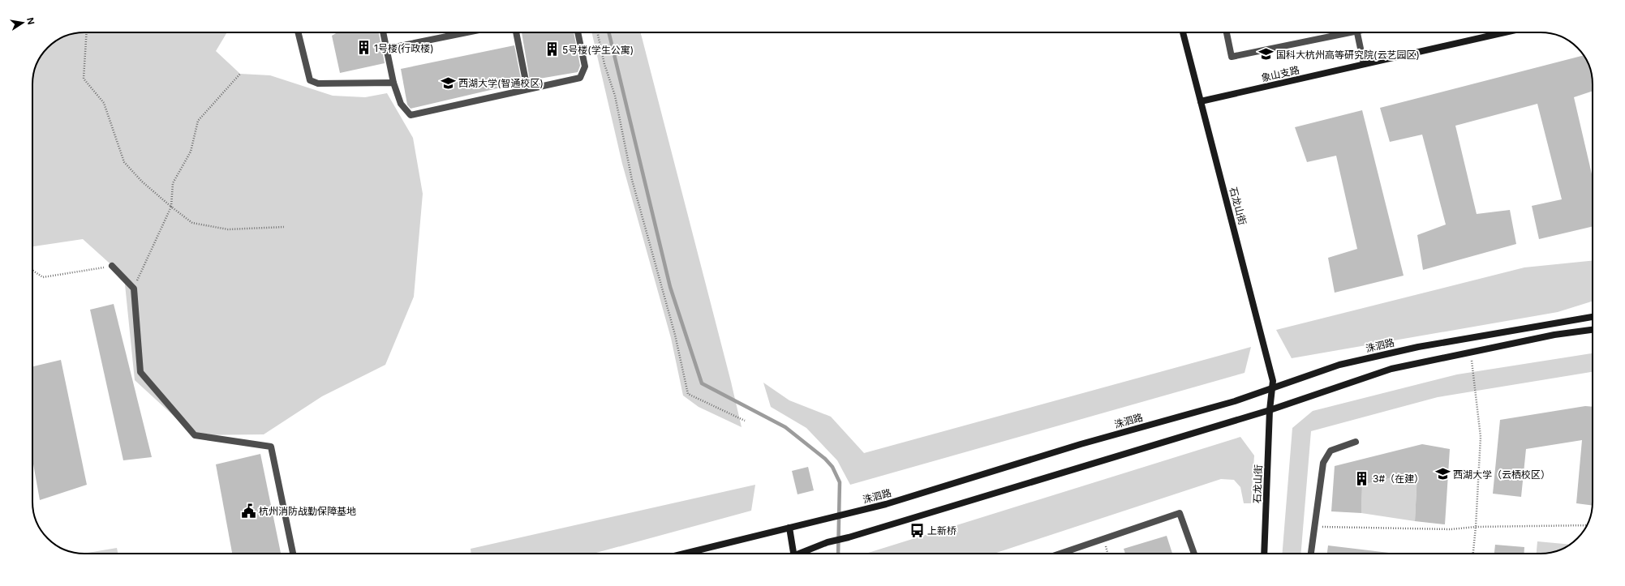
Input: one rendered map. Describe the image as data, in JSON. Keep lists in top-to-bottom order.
{
  "streets": {
    "main road": ["象山支路", "石龙山街", "洙泗路"]
  },
  "crossings": [
    ["象山支路", "石龙山街"],
    ["石龙山街", "洙泗路"]
  ],
  "places": {
    "building": ["1号楼(行政楼)", "5号楼(学生公寓)", "3#（在建）"],
    "school or university": ["国科大杭州高等研究院(云艺园区)", "西湖大学(智通校区)", "西湖大学（云栖校区）"],
    "public building": ["杭州消防战勤保障基地"],
    "bus stop": ["上新桥"]
  },
  "north": "right"
}
